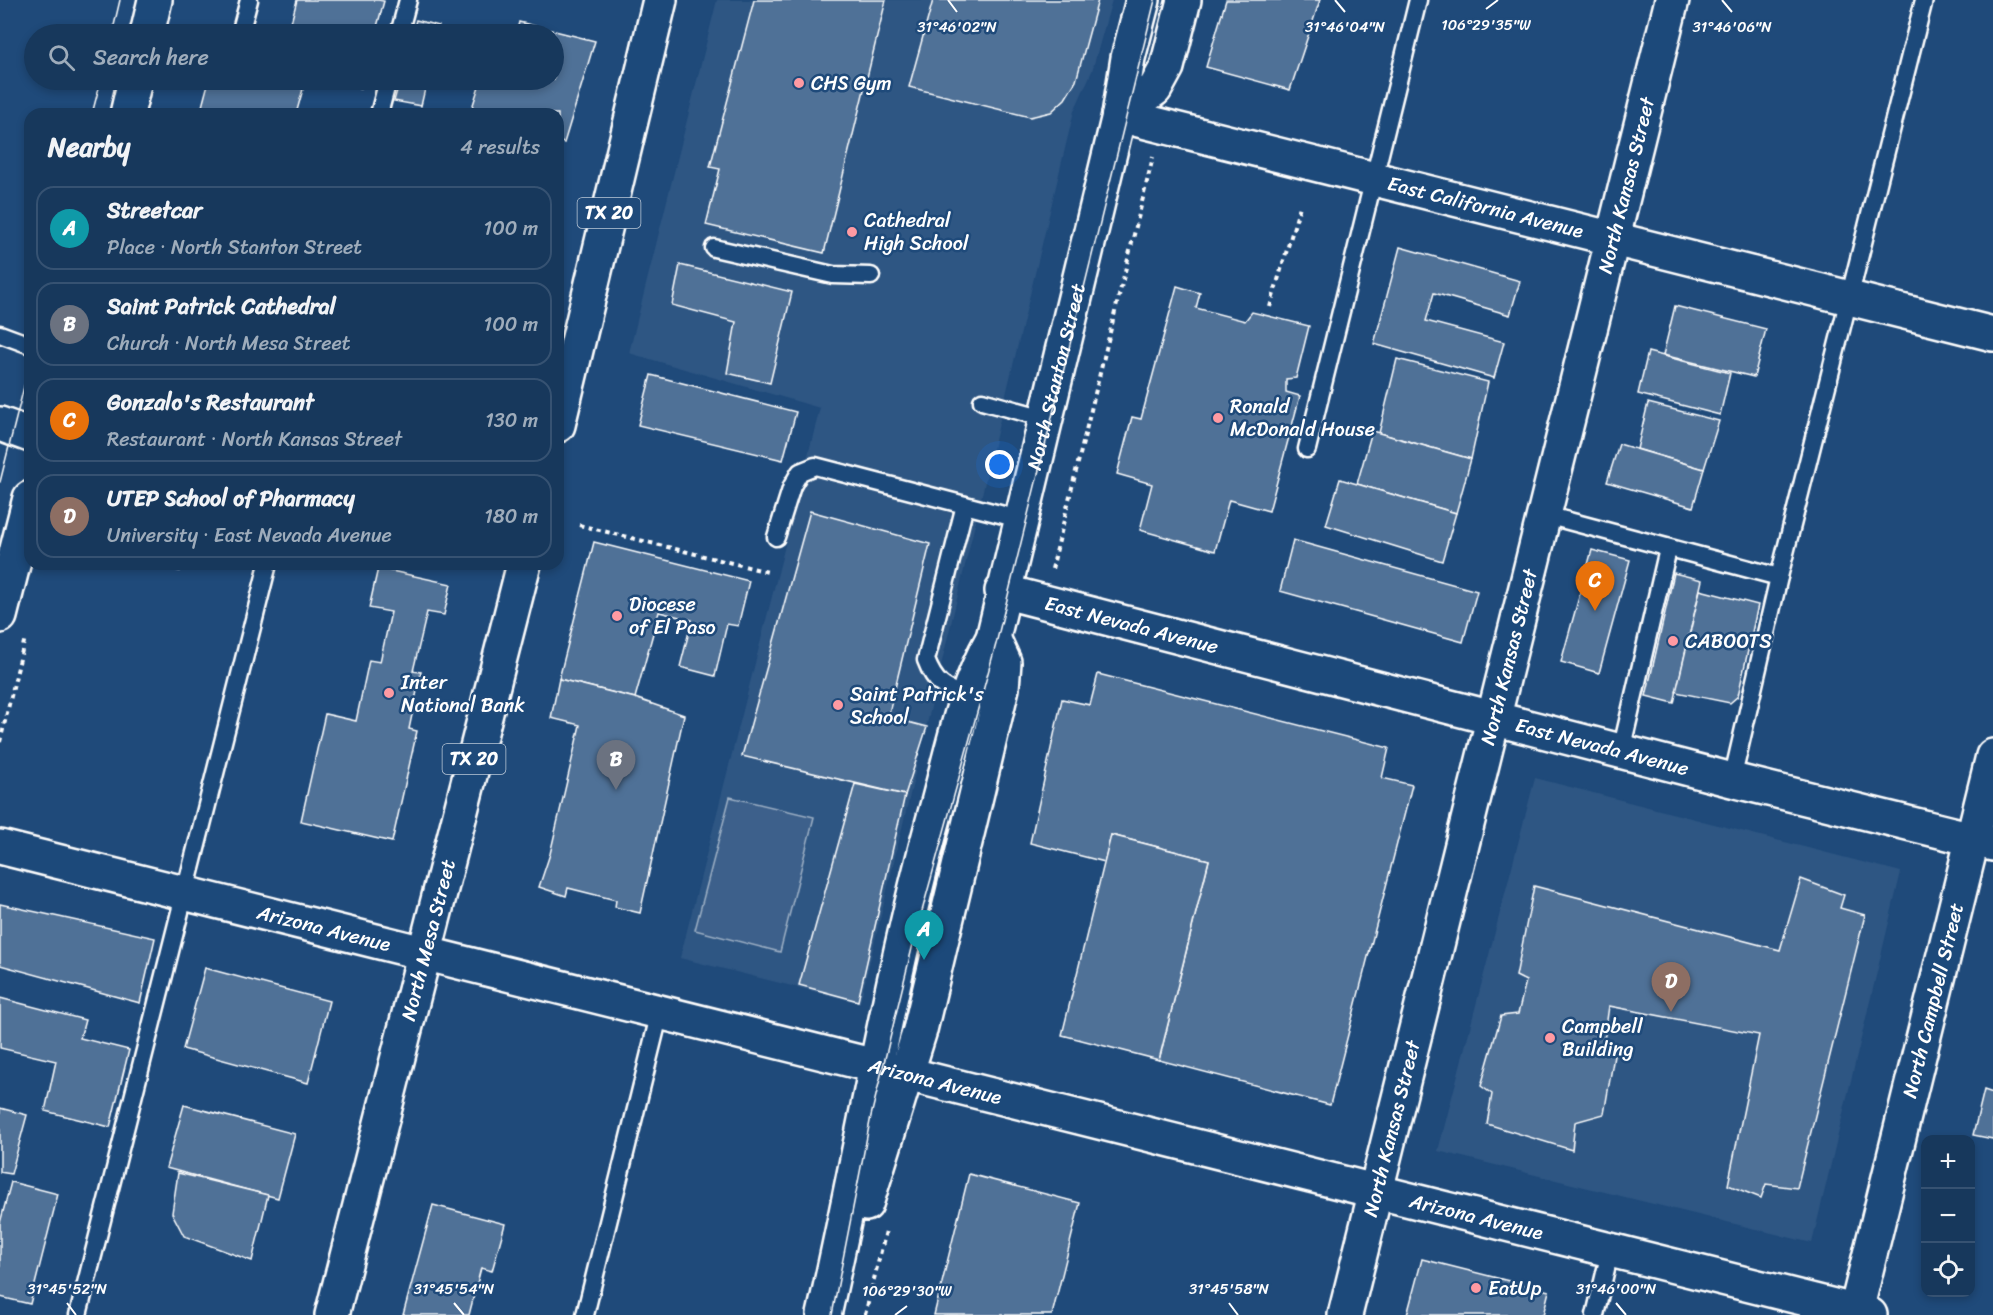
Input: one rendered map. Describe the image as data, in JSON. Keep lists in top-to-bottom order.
{
  "streets": {
    "street": [
      "North Kansas Street",
      "East California Avenue",
      "TX 20",
      "North Stanton Street",
      "East Nevada Avenue",
      "Arizona Avenue",
      "North Mesa Street",
      "North Campbell Street"
    ]
  },
  "crossings": [
    ["North Kansas Street", "East California Avenue"],
    ["North Kansas Street", "East Nevada Avenue"],
    ["North Kansas Street", "Arizona Avenue"],
    ["East California Avenue", "North Stanton Street"],
    ["North Stanton Street", "East Nevada Avenue"],
    ["North Stanton Street", "Arizona Avenue"],
    ["East Nevada Avenue", "North Campbell Street"],
    ["Arizona Avenue", "North Mesa Street"],
    ["Arizona Avenue", "North Campbell Street"]
  ],
  "places": [
    "CHS Gym",
    "Cathedral High School",
    "Ronald McDonald House",
    "Diocese of El Paso",
    "CABOOTS",
    "Inter National Bank",
    "Saint Patrick's School",
    "Campbell Building",
    "EatUp"
  ],
  "page": {
    "search": "Search here",
    "heading": ["Nearby", "4 results"],
    "list": [
      {
        "mark": "A",
        "name": "Streetcar",
        "note": "Place · North Stanton Street",
        "value": "100 m"
      },
      {
        "mark": "B",
        "name": "Saint Patrick Cathedral",
        "note": "Church · North Mesa Street",
        "value": "100 m"
      },
      {
        "mark": "C",
        "name": "Gonzalo's Restaurant",
        "note": "Restaurant · North Kansas Street",
        "value": "130 m"
      },
      {
        "mark": "D",
        "name": "UTEP School of Pharmacy",
        "note": "University · East Nevada Avenue",
        "value": "180 m"
      }
    ],
    "pins": [
      "C",
      "B",
      "A",
      "D"
    ],
    "map_buttons": ["+", "−"]
  },
  "coordinates": [
    "106°29'35\"W",
    "31°46'02\"N",
    "31°46'04\"N",
    "31°46'06\"N",
    "31°45'52\"N",
    "31°45'54\"N",
    "31°45'58\"N",
    "31°46'00\"N",
    "106°29'30\"W"
  ]
}
